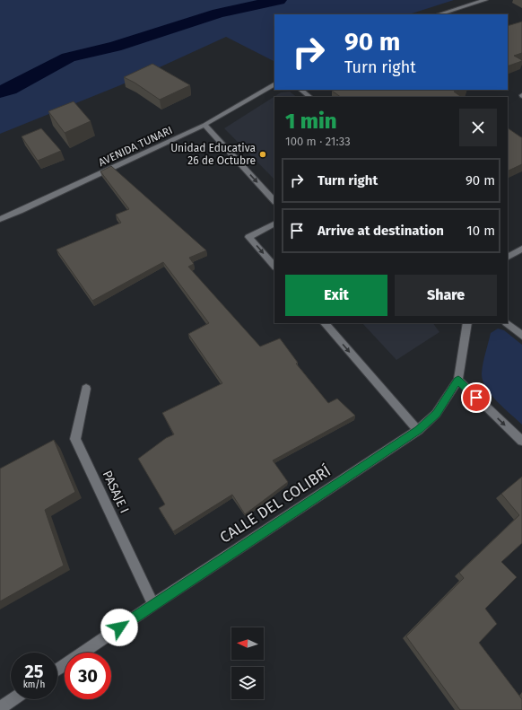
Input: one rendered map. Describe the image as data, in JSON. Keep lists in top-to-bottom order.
{
  "streets": {
    "street": ["AVENIDA TUNARI", "PASAJE I", "CALLE DEL COLIBRÍ"]
  },
  "crossings": [
    ["PASAJE I", "CALLE DEL COLIBRÍ"]
  ],
  "places": ["Unidad Educativa 26 de Octubre"],
  "north": "left",
  "page": {
    "turn": ["90 m", "Turn right"],
    "heading": ["1 min", "100 m · 21:33"],
    "list": [
      {
        "name": "Turn right",
        "value": "90 m"
      },
      {
        "name": "Arrive at destination",
        "value": "10 m"
      }
    ],
    "buttons": ["Exit", "Share"],
    "speed": "25 km/h",
    "limit": "30"
  }
}
